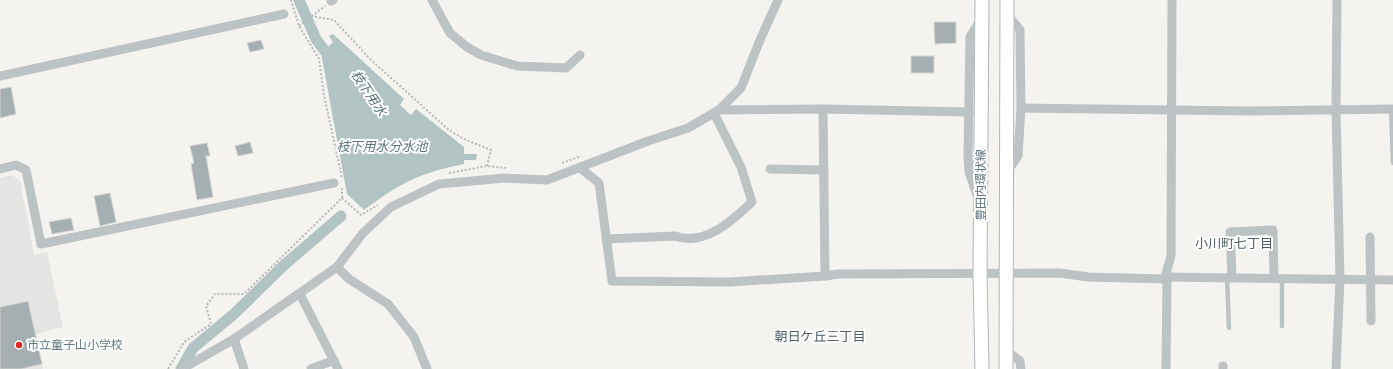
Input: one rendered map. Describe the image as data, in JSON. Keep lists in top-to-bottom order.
{
  "streets": {
    "street": ["豊田内環状線"]
  },
  "districts": ["小川町七丁目", "朝日ケ丘三丁目"],
  "water": ["枝下用水", "枝下用水分水池"],
  "places": ["市立童子山小学校"]
}
